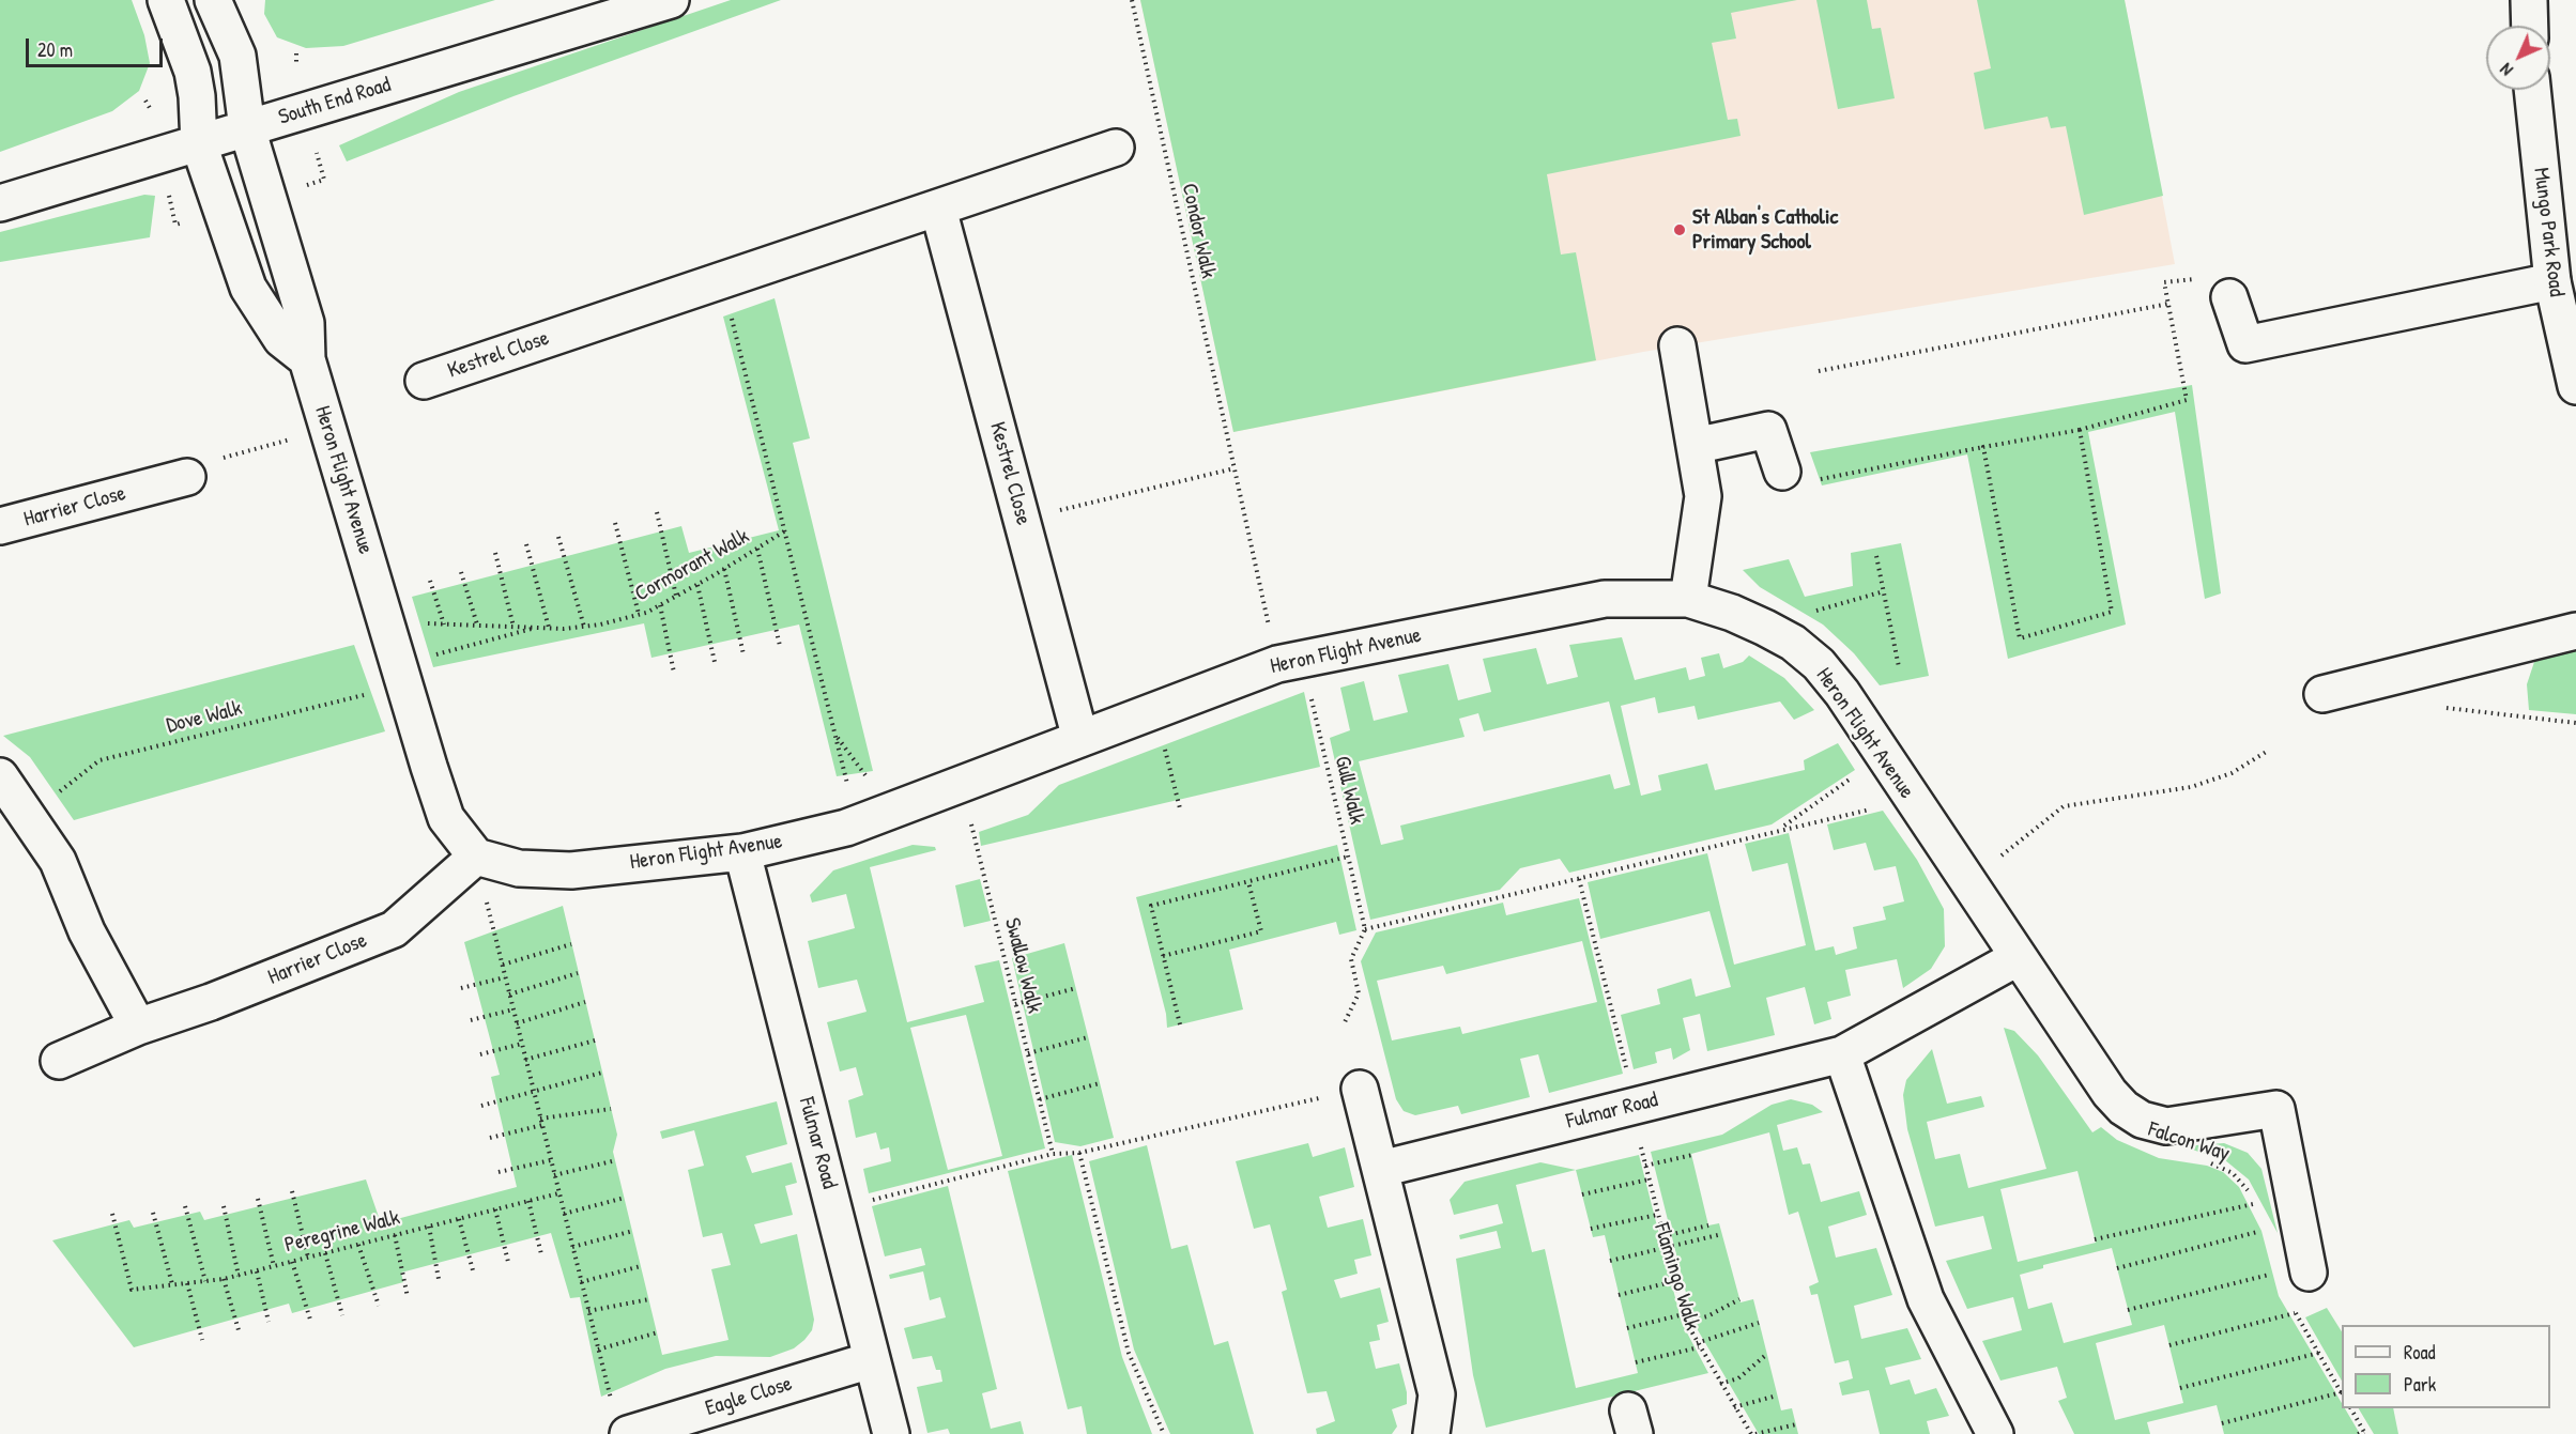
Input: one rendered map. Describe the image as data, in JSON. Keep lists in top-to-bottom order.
{
  "streets": {
    "street": [
      "South End Road",
      "Mungo Park Road",
      "Kestrel Close",
      "Heron Flight Avenue",
      "Harrier Close",
      "Fulmar Road",
      "Eagle Close"
    ],
    "path": [
      "Condor Walk",
      "Cormorant Walk",
      "Dove Walk",
      "Gull Walk",
      "Swallow Walk",
      "Falcon Way",
      "Peregrine Walk",
      "Flamingo Walk"
    ]
  },
  "crossings": [
    ["South End Road", "Heron Flight Avenue"],
    ["Condor Walk", "Heron Flight Avenue"],
    ["Condor Walk", "Gull Walk"],
    ["Kestrel Close", "Heron Flight Avenue"],
    ["Heron Flight Avenue", "Harrier Close"],
    ["Heron Flight Avenue", "Cormorant Walk"],
    ["Heron Flight Avenue", "Dove Walk"],
    ["Heron Flight Avenue", "Gull Walk"],
    ["Heron Flight Avenue", "Swallow Walk"],
    ["Heron Flight Avenue", "Fulmar Road"],
    ["Cormorant Walk", "Dove Walk"],
    ["Fulmar Road", "Flamingo Walk"],
    ["Fulmar Road", "Eagle Close"]
  ],
  "places": ["St Alban's Catholic Primary School"],
  "legend": ["Road", "Park"],
  "scale_bar": "20 m",
  "north": "bottom left"
}
